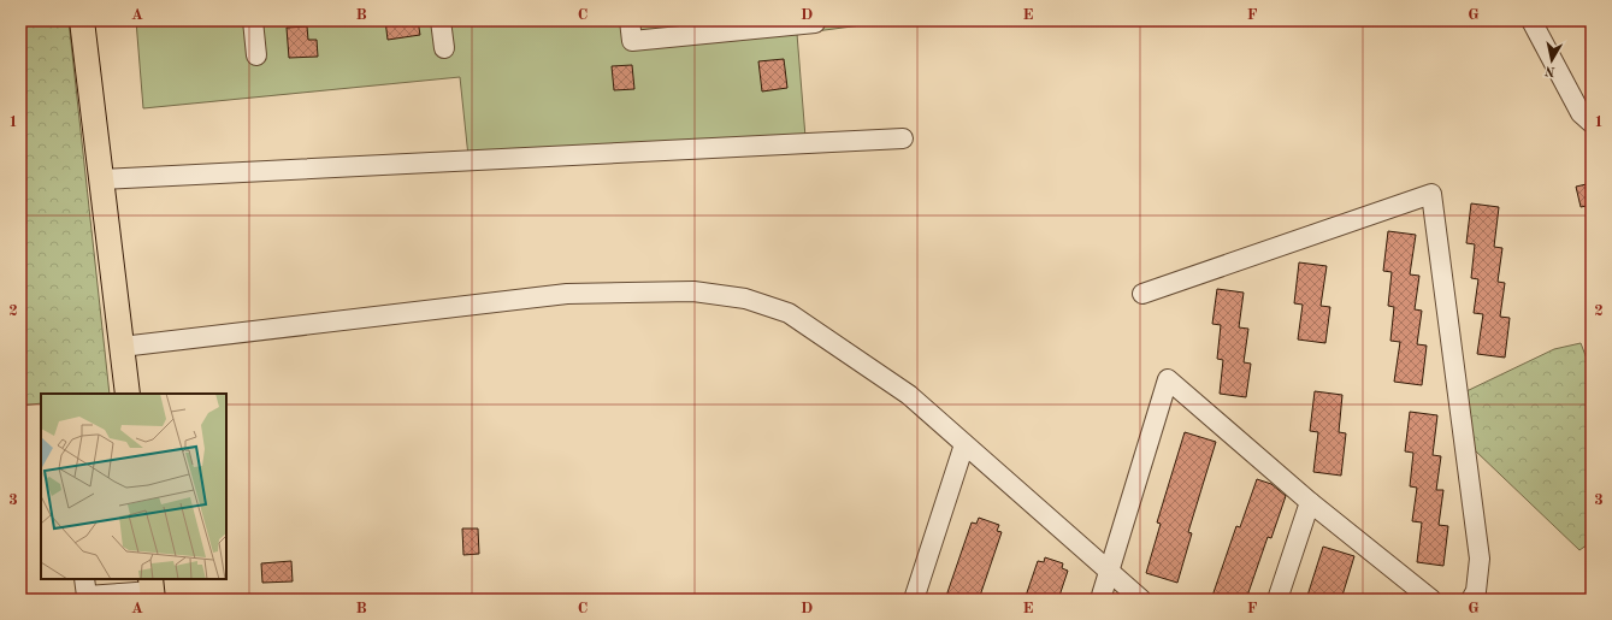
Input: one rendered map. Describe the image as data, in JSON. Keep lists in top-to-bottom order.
{
  "north": "bottom",
  "grid": {
    "columns": [
      "A",
      "B",
      "C",
      "D",
      "E",
      "F",
      "G"
    ],
    "rows": ["1", "2", "3"]
  }
}
